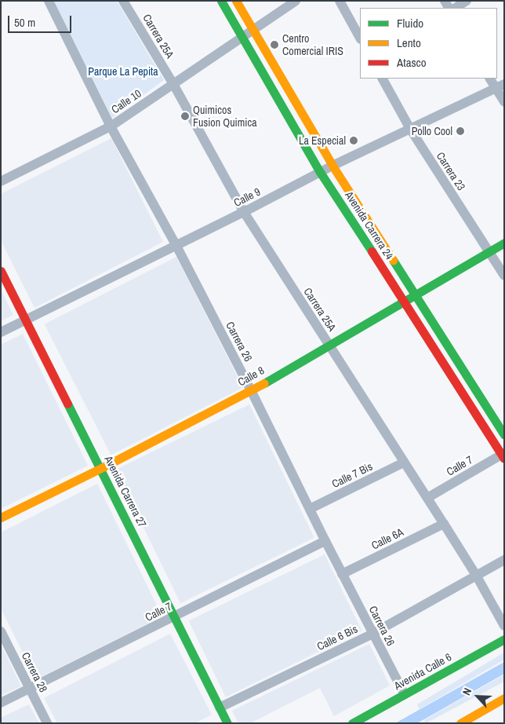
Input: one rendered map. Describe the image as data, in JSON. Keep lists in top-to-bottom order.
{
  "streets": {
    "main road": [
      "Avenida Carrera 24",
      "Calle 8",
      "Avenida Carrera 27",
      "Avenida Calle 6"
    ],
    "street": [
      "Carrera 25A",
      "Calle 10",
      "Carrera 23",
      "Calle 9",
      "Carrera 26",
      "Calle 7",
      "Calle 7 Bis",
      "Calle 6A",
      "Calle 6 Bis",
      "Carrera 28"
    ]
  },
  "crossings": [
    ["Carrera 25A", "Calle 10"],
    ["Carrera 25A", "Calle 9"],
    ["Carrera 25A", "Calle 8"],
    ["Carrera 25A", "Calle 7"],
    ["Carrera 25A", "Calle 7 Bis"],
    ["Carrera 25A", "Calle 6A"],
    ["Carrera 25A", "Calle 6 Bis"],
    ["Calle 10", "Avenida Carrera 24"],
    ["Calle 10", "Carrera 26"],
    ["Carrera 23", "Calle 9"],
    ["Carrera 23", "Calle 8"],
    ["Calle 9", "Avenida Carrera 24"],
    ["Calle 9", "Carrera 26"],
    ["Calle 9", "Avenida Carrera 27"],
    ["Avenida Carrera 24", "Calle 8"],
    ["Avenida Carrera 24", "Calle 7"],
    ["Carrera 26", "Calle 8"],
    ["Carrera 26", "Calle 7"],
    ["Carrera 26", "Calle 7 Bis"],
    ["Carrera 26", "Calle 6A"],
    ["Carrera 26", "Calle 6 Bis"],
    ["Carrera 26", "Avenida Calle 6"],
    ["Calle 8", "Avenida Carrera 27"],
    ["Calle 7", "Avenida Carrera 27"],
    ["Calle 7", "Carrera 28"],
    ["Avenida Carrera 27", "Calle 6 Bis"]
  ],
  "parks": ["Parque La Pepita"],
  "places": [
    "Centro Comercial IRIS",
    "Quimicos Fusion Quimica",
    "Pollo Cool",
    "La Especial"
  ],
  "legend": ["Fluido", "Lento", "Atasco"],
  "scale_bar": "50 m",
  "north": "top left"
}
